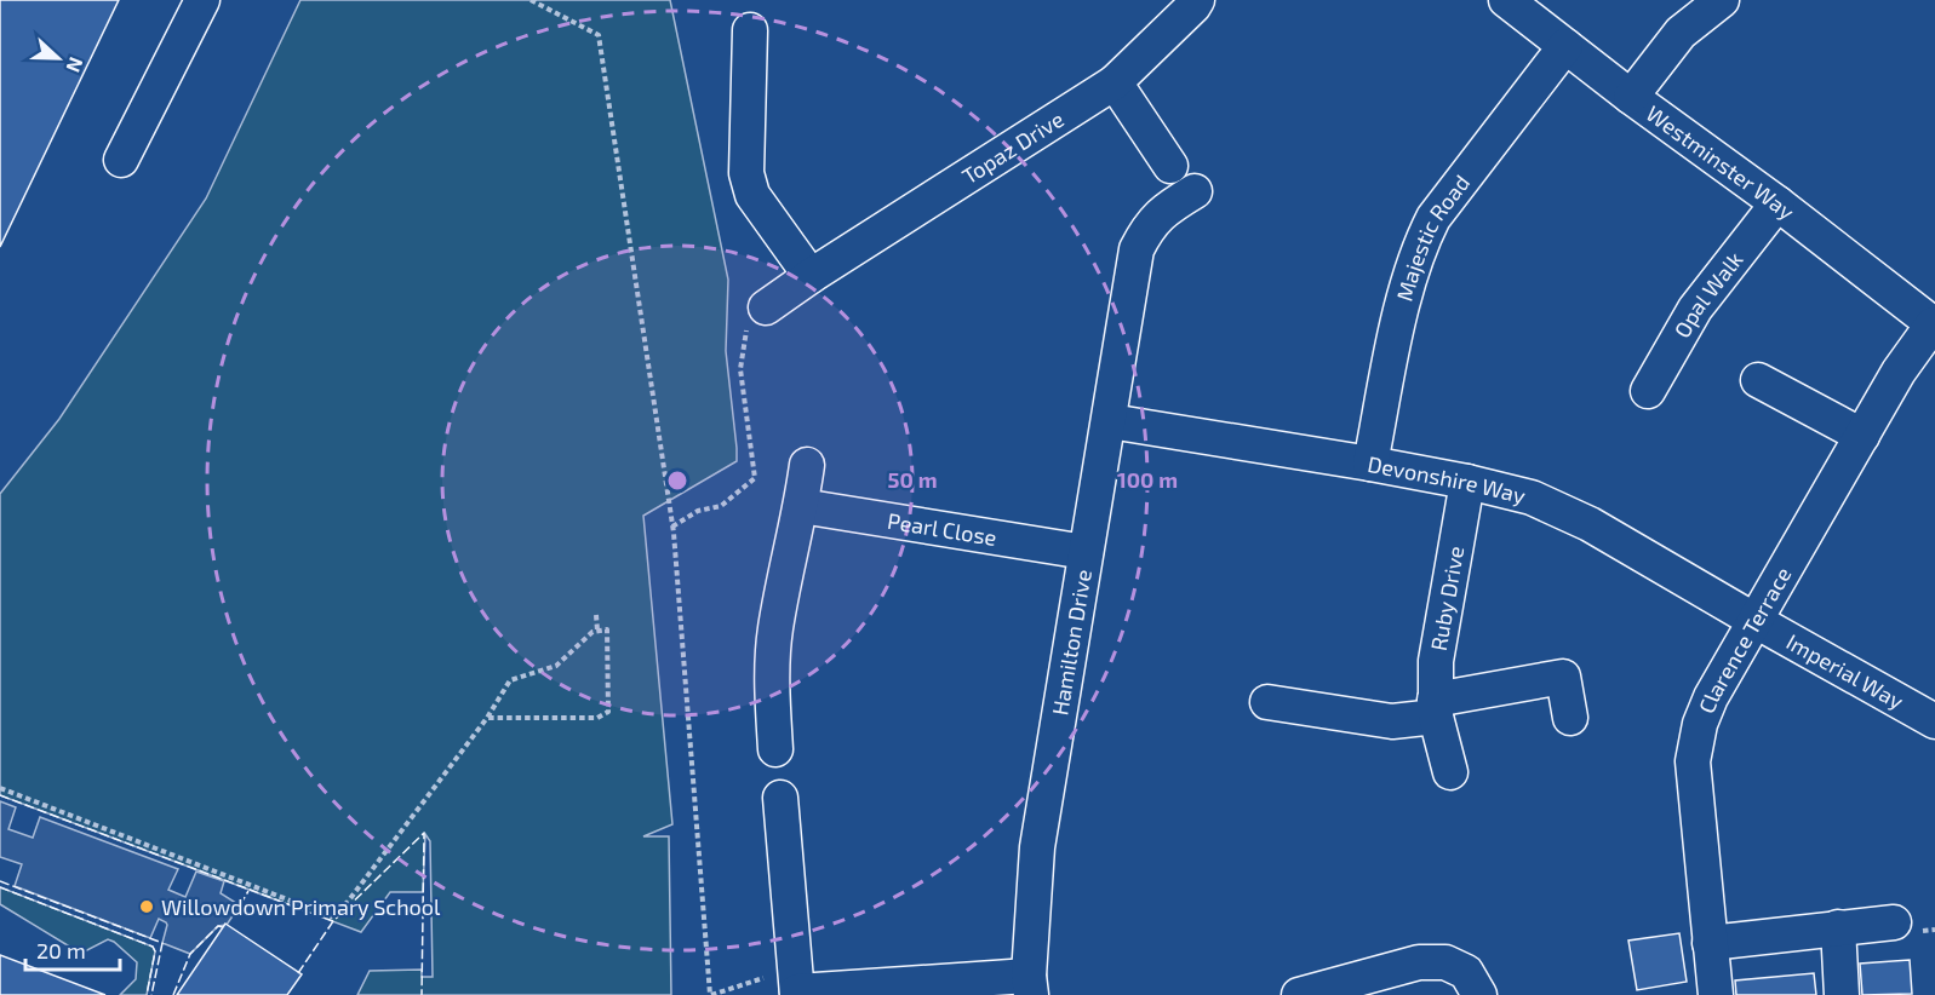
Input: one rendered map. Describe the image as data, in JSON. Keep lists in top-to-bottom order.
{
  "streets": {
    "street": [
      "Topaz Drive",
      "Westminster Way",
      "Majestic Road",
      "Opal Walk",
      "Devonshire Way",
      "Pearl Close",
      "Ruby Drive",
      "Clarence Terrace",
      "Hamilton Drive",
      "Imperial Way"
    ]
  },
  "crossings": [
    ["Westminster Way", "Majestic Road"],
    ["Westminster Way", "Opal Walk"],
    ["Westminster Way", "Clarence Terrace"],
    ["Majestic Road", "Devonshire Way"],
    ["Devonshire Way", "Ruby Drive"],
    ["Devonshire Way", "Clarence Terrace"],
    ["Devonshire Way", "Hamilton Drive"],
    ["Devonshire Way", "Imperial Way"],
    ["Pearl Close", "Hamilton Drive"],
    ["Clarence Terrace", "Imperial Way"]
  ],
  "places": ["Willowdown Primary School"],
  "scale_bar": "20 m",
  "north": "right",
  "rings": ["50 m", "100 m"]
}
